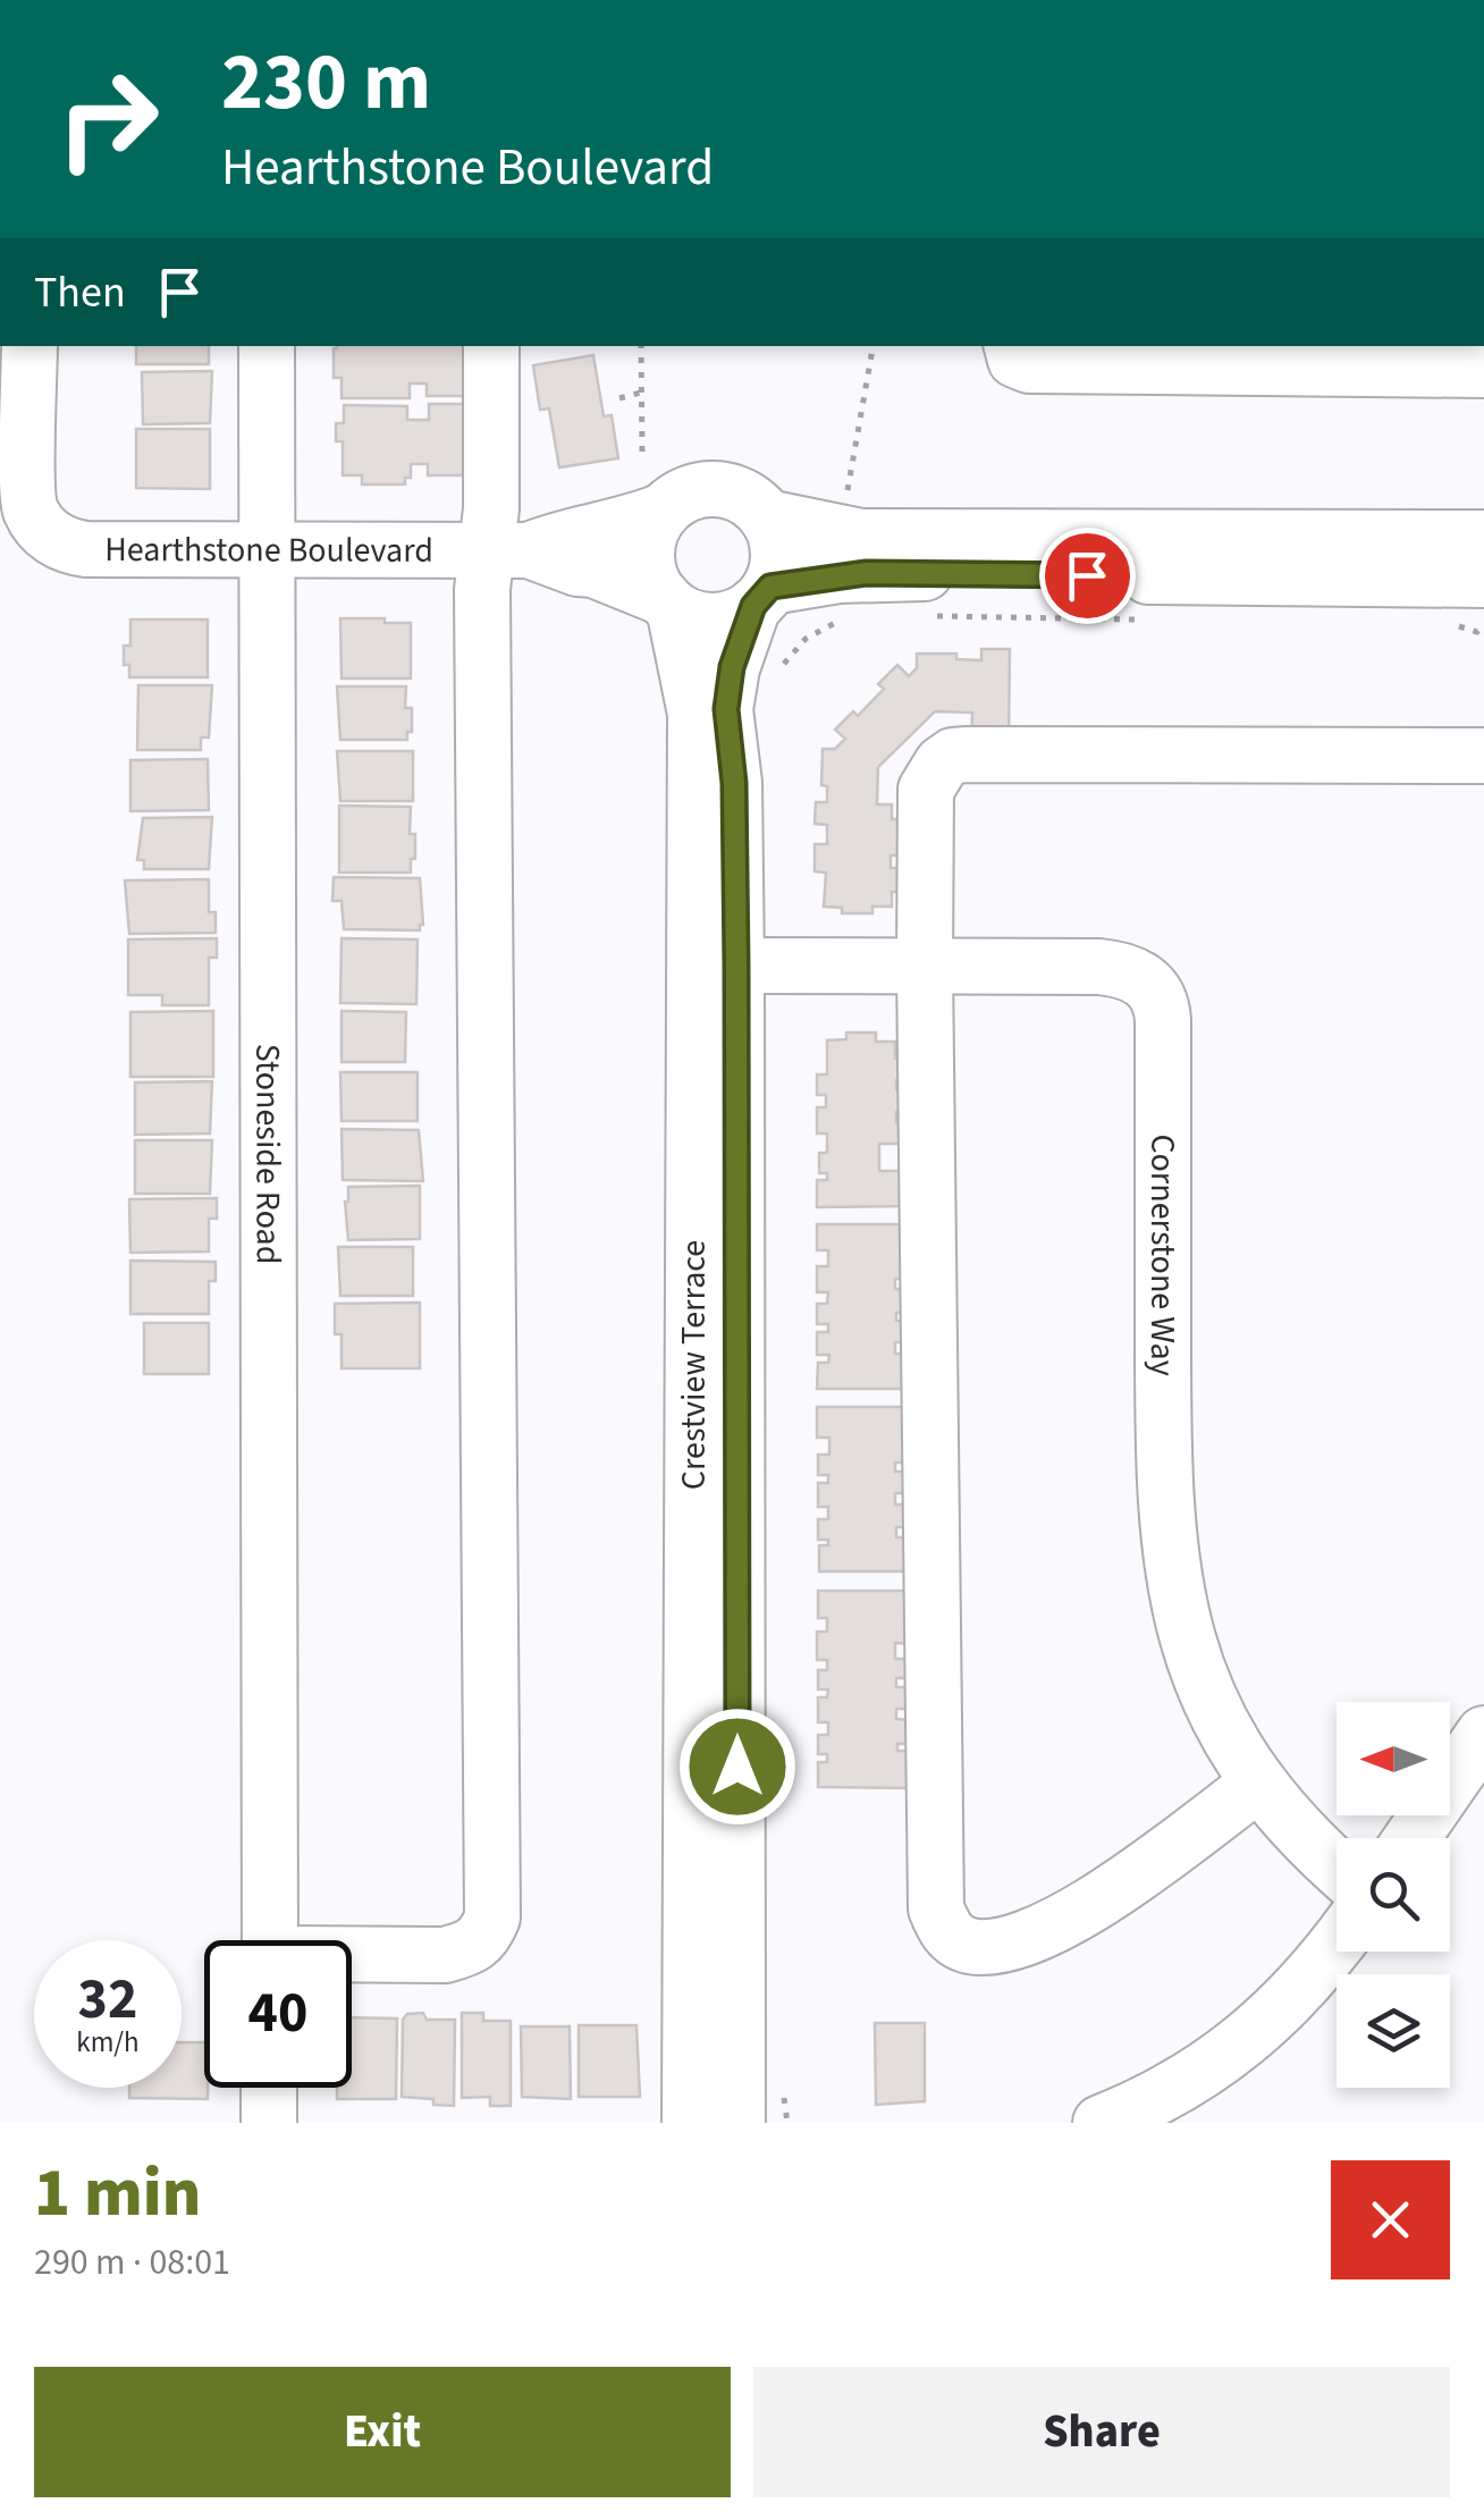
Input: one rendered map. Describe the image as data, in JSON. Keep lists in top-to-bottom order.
{
  "streets": {
    "street": [
      "Hearthstone Boulevard",
      "Stoneside Road",
      "Cornerstone Way",
      "Crestview Terrace"
    ]
  },
  "crossings": [
    ["Hearthstone Boulevard", "Stoneside Road"],
    ["Hearthstone Boulevard", "Crestview Terrace"],
    ["Cornerstone Way", "Crestview Terrace"]
  ],
  "north": "left",
  "page": {
    "turn": ["230 m", "Hearthstone Boulevard"],
    "then": "Then",
    "speed": "32 km/h",
    "limit": "40",
    "heading": ["1 min", "290 m · 08:01"],
    "buttons": ["Exit", "Share"]
  }
}
